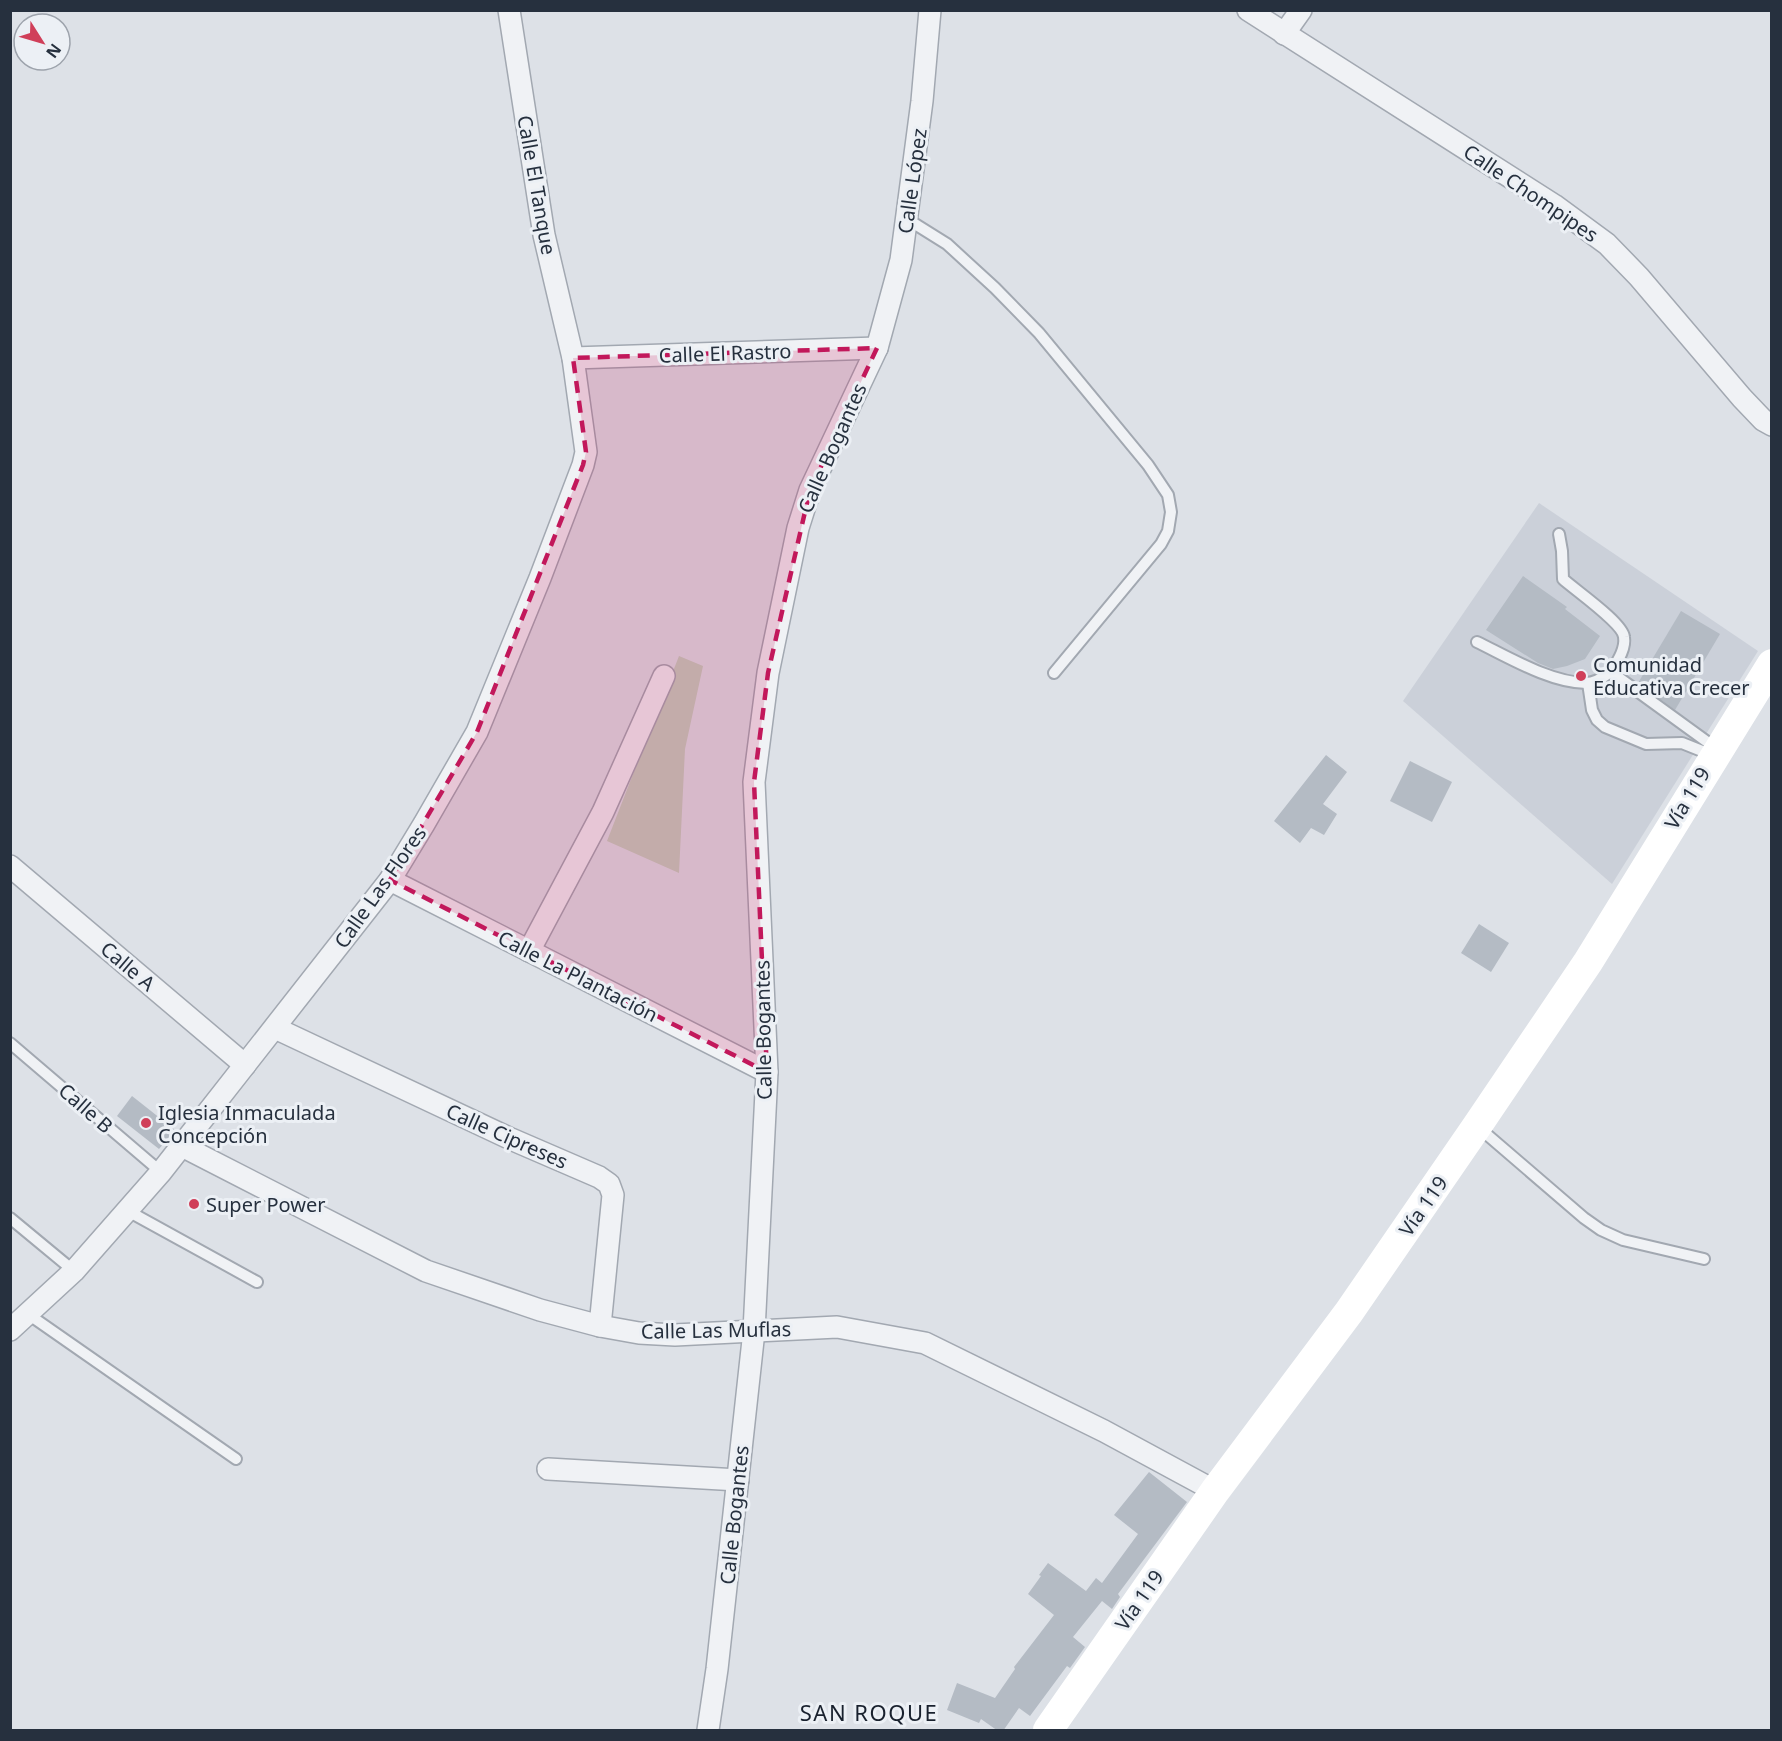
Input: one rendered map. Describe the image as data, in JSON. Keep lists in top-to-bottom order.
{
  "streets": {
    "main road": ["Vía 119"],
    "street": [
      "Calle López",
      "Calle El Tanque",
      "Calle Chompipes",
      "Calle El Rastro",
      "Calle Bogantes",
      "Calle Las Flores",
      "Calle A",
      "Calle La Plantación",
      "Calle Cipreses",
      "Calle Las Muflas"
    ],
    "lane": ["Calle B"]
  },
  "crossings": [
    ["Calle López", "Calle El Rastro"],
    ["Calle López", "Calle Bogantes"],
    ["Calle El Tanque", "Calle El Rastro"],
    ["Calle El Tanque", "Calle Las Flores"],
    ["Calle El Rastro", "Calle Bogantes"],
    ["Calle El Rastro", "Calle Las Flores"],
    ["Calle Bogantes", "Calle La Plantación"],
    ["Calle Bogantes", "Calle Las Muflas"],
    ["Vía 119", "Calle Las Muflas"],
    ["Calle Las Flores", "Calle A"],
    ["Calle Las Flores", "Calle La Plantación"],
    ["Calle Las Flores", "Calle B"],
    ["Calle Las Flores", "Calle Cipreses"],
    ["Calle Las Flores", "Calle Las Muflas"],
    ["Calle Cipreses", "Calle Las Muflas"]
  ],
  "districts": ["SAN ROQUE"],
  "places": ["Comunidad Educativa Crecer", "Iglesia Inmaculada Concepción", "Super Power"],
  "north": "bottom right"
}
